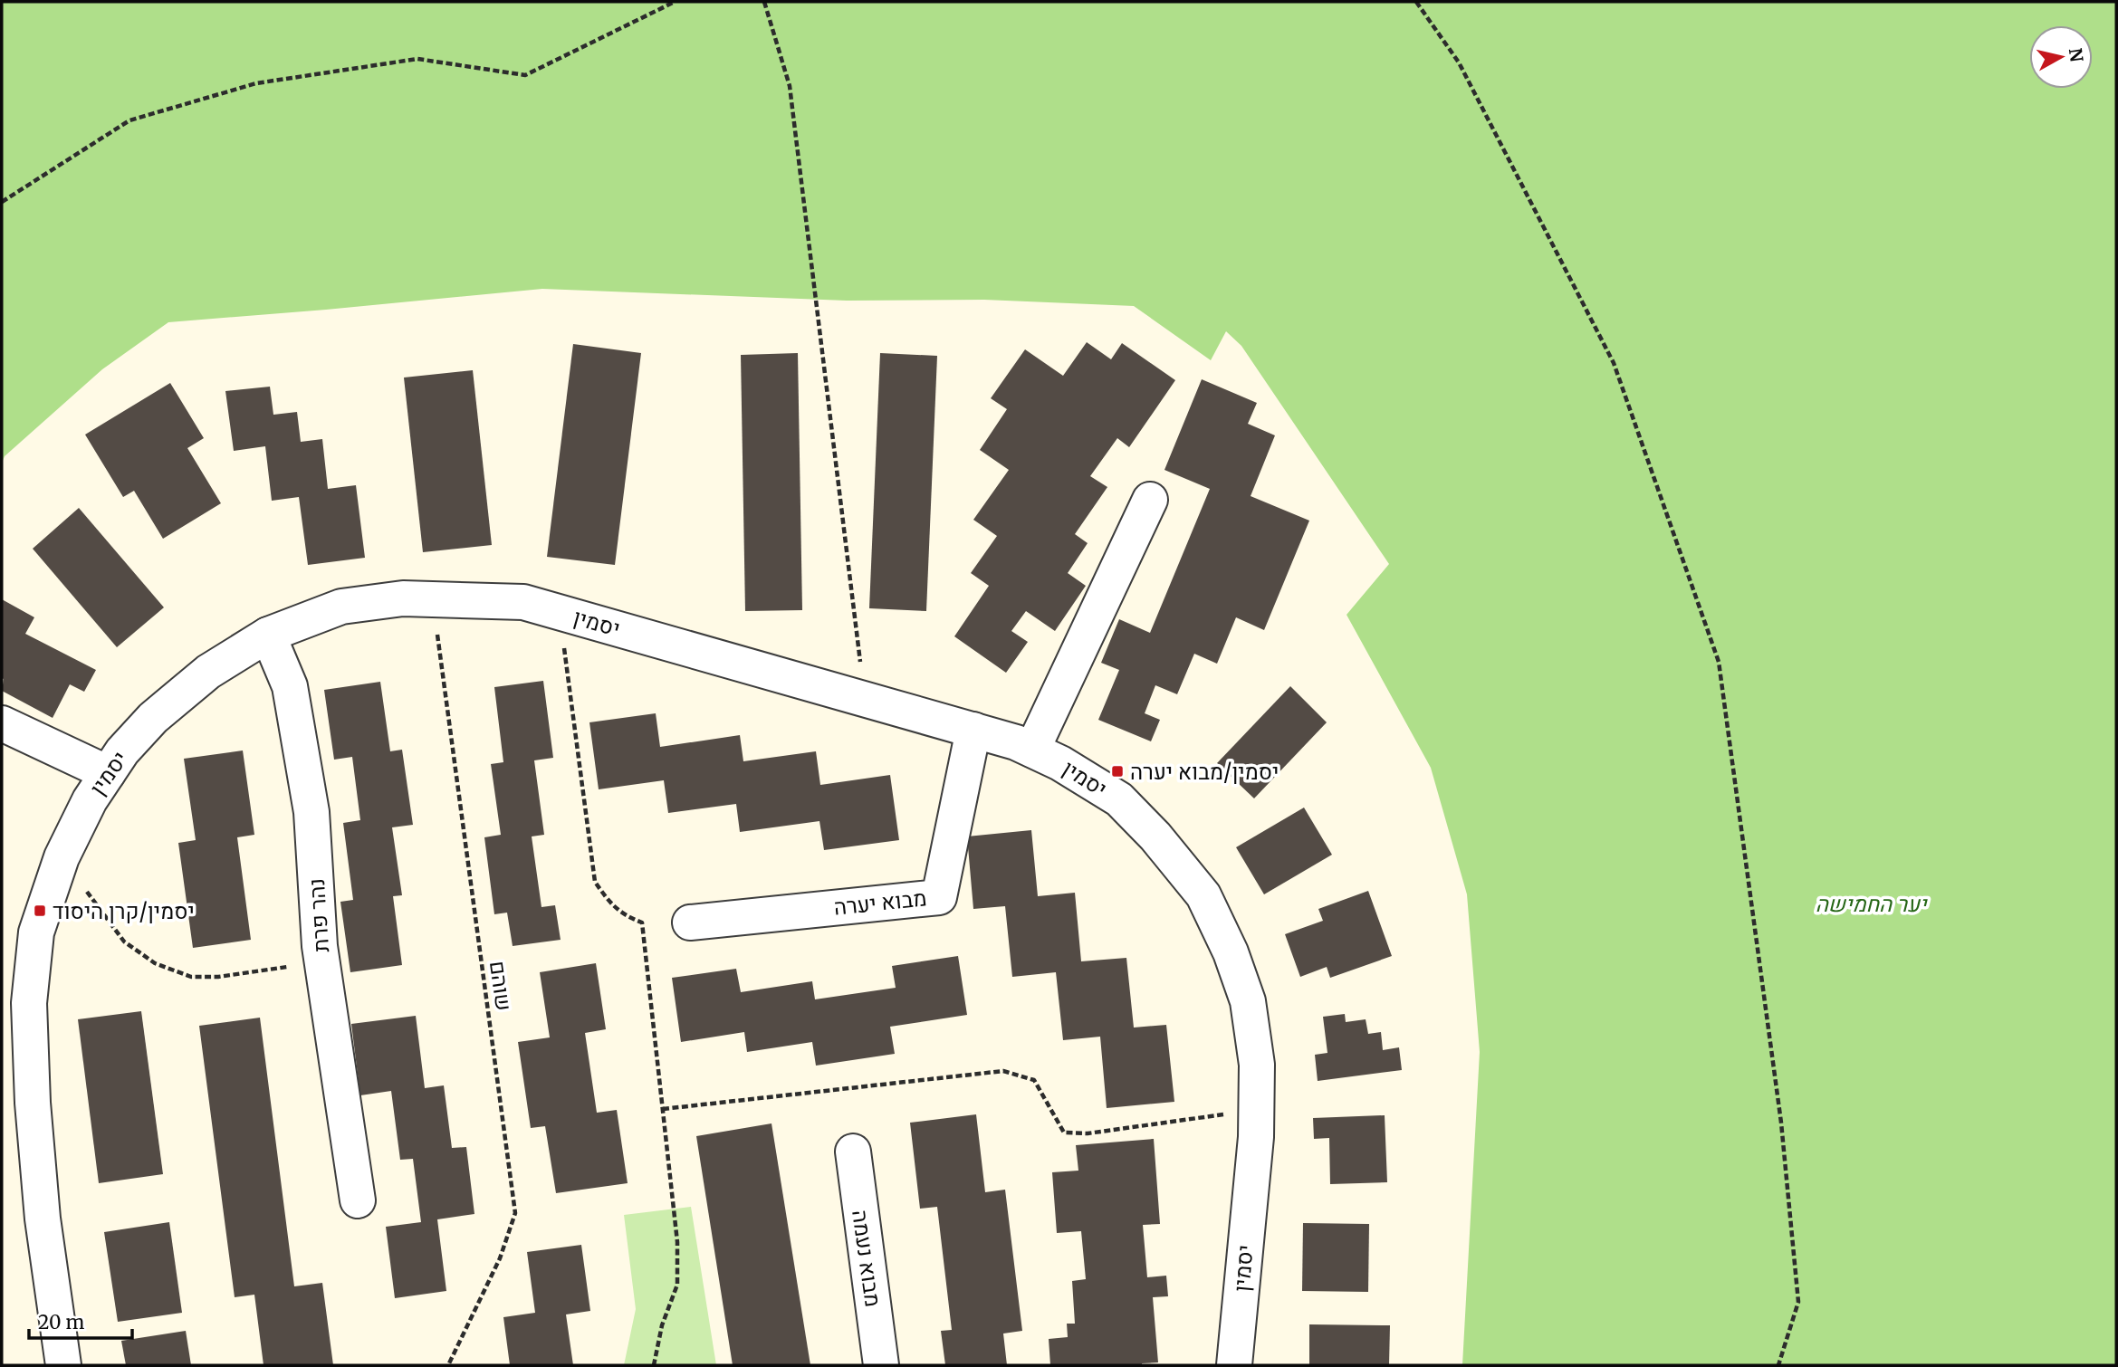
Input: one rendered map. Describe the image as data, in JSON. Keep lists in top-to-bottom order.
{
  "streets": {
    "street": [
      "יסמין",
      "מבוא יערה",
      "נהר פרת",
      "מבוא נעמה"
    ],
    "path": ["שוהם"]
  },
  "crossings": [
    ["יסמין", "מבוא יערה"],
    ["יסמין", "נהר פרת"],
    ["יסמין", "שוהם"]
  ],
  "parks": ["יער החמישה"],
  "places": {
    "transit": ["יסמין/מבוא יערה", "יסמין/קרן היסוד"]
  },
  "scale_bar": "20 m",
  "north": "right"
}
